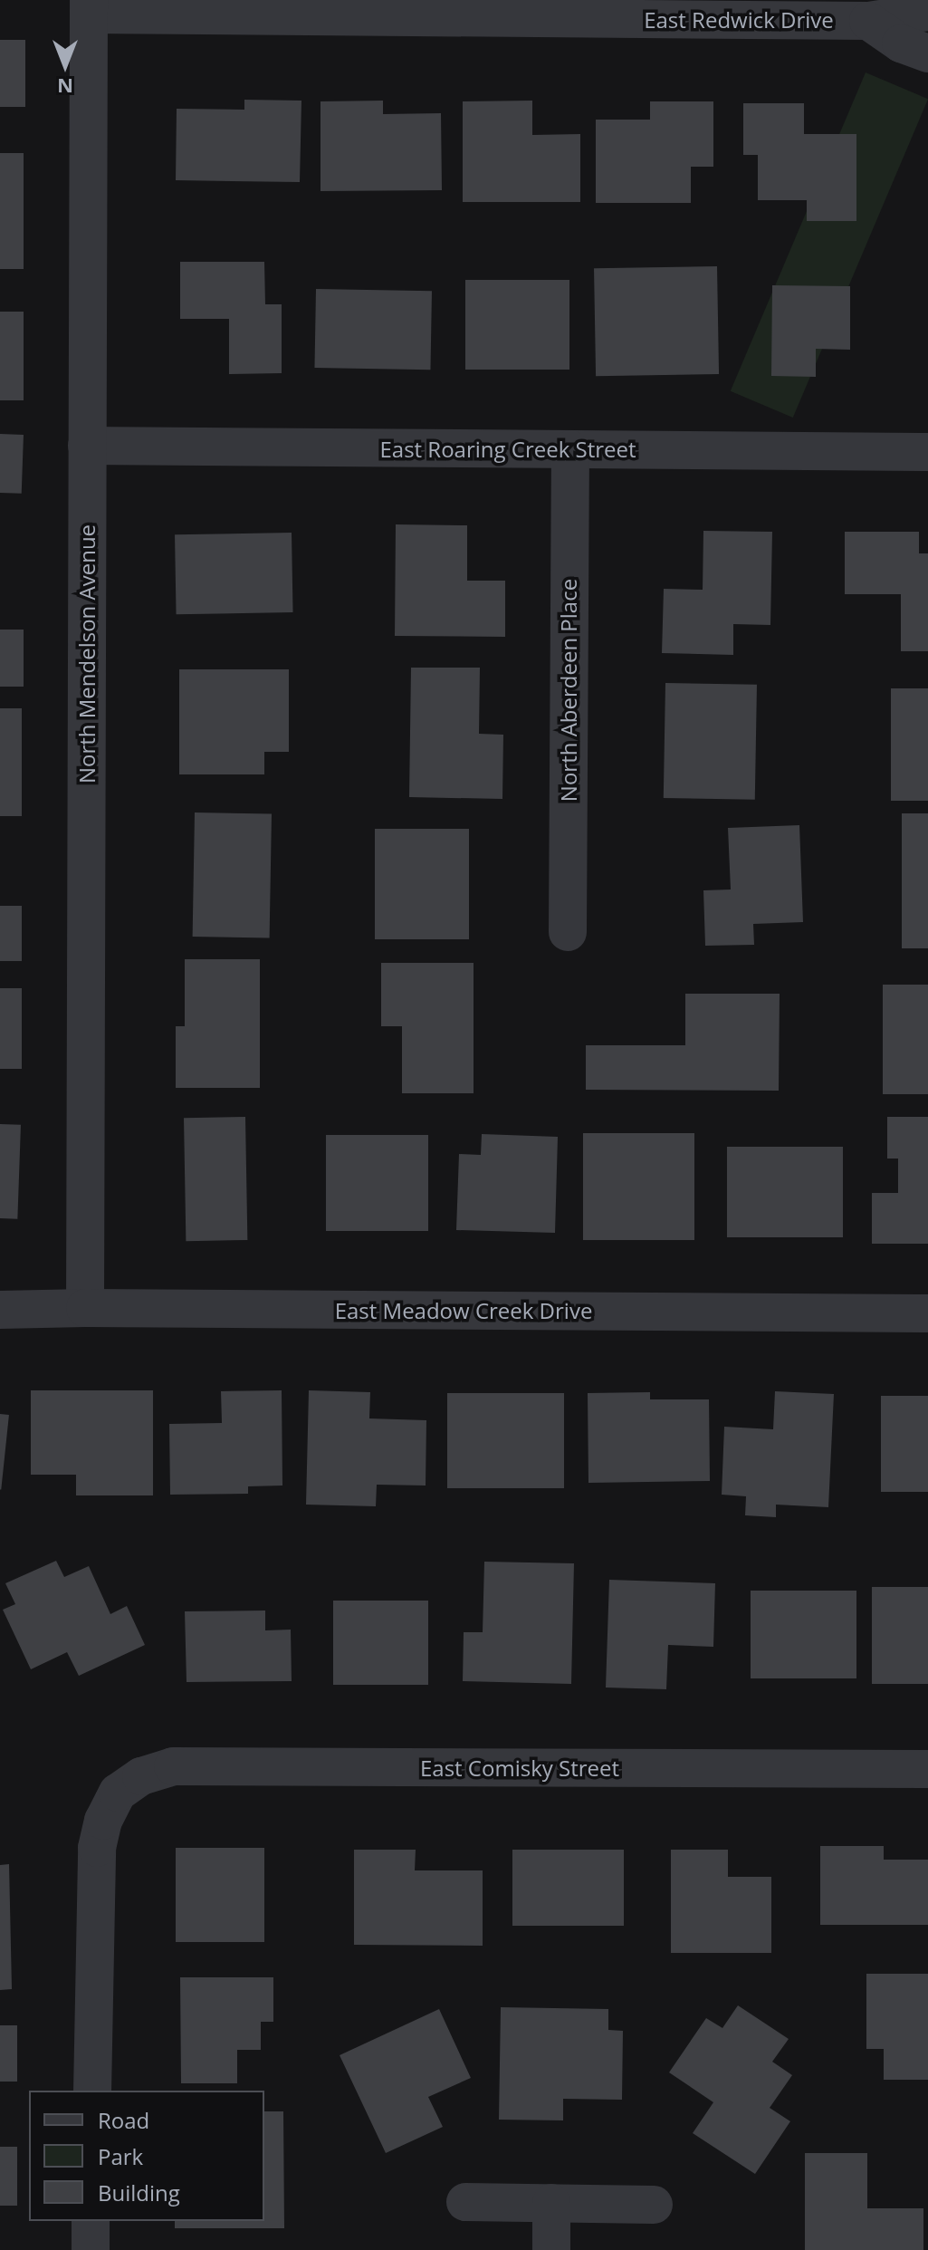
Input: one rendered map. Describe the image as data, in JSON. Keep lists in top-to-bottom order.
{
  "streets": {
    "street": [
      "East Redwick Drive",
      "East Roaring Creek Street",
      "North Mendelson Avenue",
      "North Aberdeen Place",
      "East Meadow Creek Drive",
      "East Comisky Street"
    ]
  },
  "crossings": [
    ["East Redwick Drive", "North Mendelson Avenue"],
    ["East Roaring Creek Street", "North Mendelson Avenue"],
    ["East Roaring Creek Street", "North Aberdeen Place"],
    ["North Mendelson Avenue", "East Meadow Creek Drive"]
  ],
  "legend": ["Road", "Park", "Building"],
  "north": "bottom"
}
